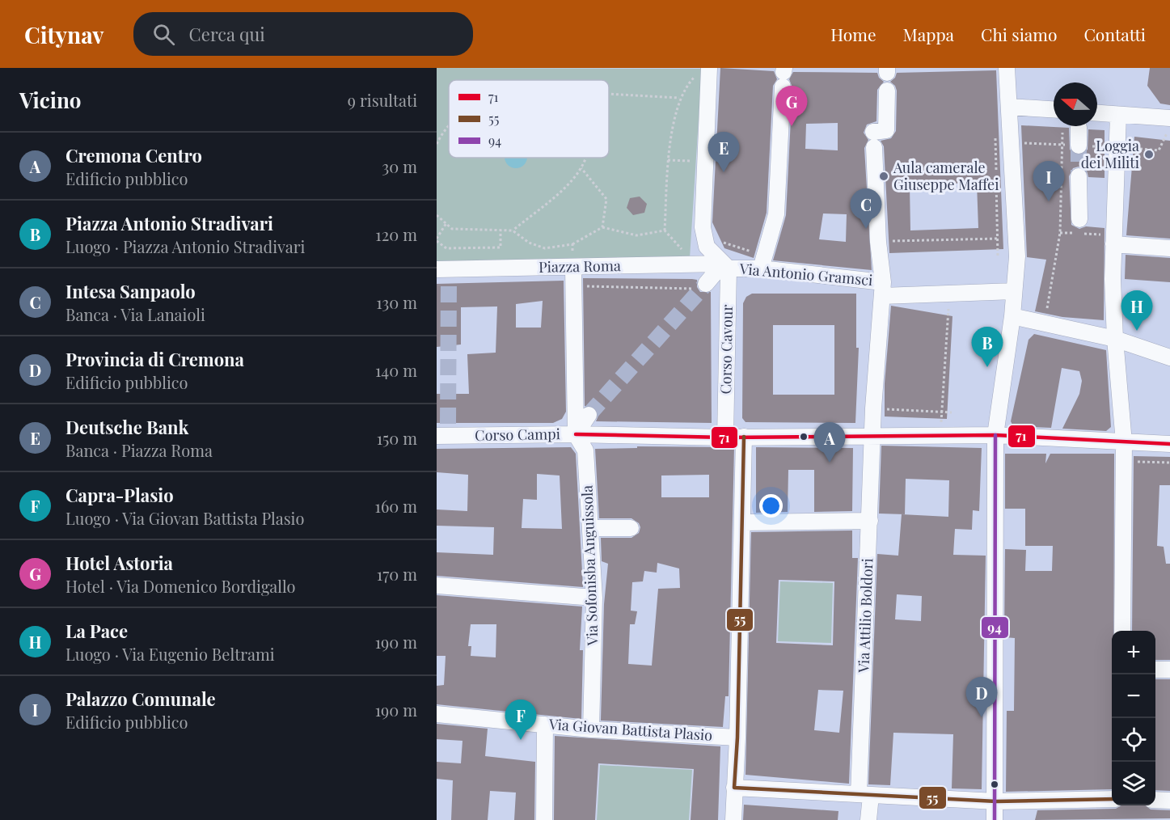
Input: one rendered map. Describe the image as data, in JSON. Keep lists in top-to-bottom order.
{
  "streets": {
    "street": [
      "Piazza Roma",
      "Via Antonio Gramsci",
      "Corso Cavour",
      "Corso Campi",
      "Via Sofonisba Anguissola",
      "Via Attilio Boldori",
      "Via Giovan Battista Plasio"
    ]
  },
  "crossings": [
    ["Piazza Roma", "Via Antonio Gramsci"],
    ["Piazza Roma", "Corso Cavour"],
    ["Via Antonio Gramsci", "Corso Cavour"],
    ["Via Antonio Gramsci", "Via Attilio Boldori"],
    ["Corso Cavour", "Corso Campi"],
    ["Corso Campi", "Via Sofonisba Anguissola"],
    ["Corso Campi", "Via Attilio Boldori"],
    ["Via Sofonisba Anguissola", "Via Giovan Battista Plasio"]
  ],
  "places": ["Loggia dei Militi", "Aula camerale Giuseppe Maffei"],
  "lines": ["transit line 71", "transit line 94", "transit line 55"],
  "legend": ["71", "55", "94"],
  "north": "left",
  "page": {
    "header": "Citynav",
    "search": "Cerca qui",
    "nav": [
      "Home",
      "Mappa",
      "Chi siamo",
      "Contatti"
    ],
    "heading": ["Vicino", "9 risultati"],
    "pins": [
      "G",
      "E",
      "I",
      "C",
      "H",
      "B",
      "A",
      "D",
      "F"
    ],
    "list": [
      {
        "mark": "A",
        "name": "Cremona Centro",
        "note": "Edificio pubblico",
        "value": "30 m"
      },
      {
        "mark": "B",
        "name": "Piazza Antonio Stradivari",
        "note": "Luogo · Piazza Antonio Stradivari",
        "value": "120 m"
      },
      {
        "mark": "C",
        "name": "Intesa Sanpaolo",
        "note": "Banca · Via Lanaioli",
        "value": "130 m"
      },
      {
        "mark": "D",
        "name": "Provincia di Cremona",
        "note": "Edificio pubblico",
        "value": "140 m"
      },
      {
        "mark": "E",
        "name": "Deutsche Bank",
        "note": "Banca · Piazza Roma",
        "value": "150 m"
      },
      {
        "mark": "F",
        "name": "Capra-Plasio",
        "note": "Luogo · Via Giovan Battista Plasio",
        "value": "160 m"
      },
      {
        "mark": "G",
        "name": "Hotel Astoria",
        "note": "Hotel · Via Domenico Bordigallo",
        "value": "170 m"
      },
      {
        "mark": "H",
        "name": "La Pace",
        "note": "Luogo · Via Eugenio Beltrami",
        "value": "190 m"
      },
      {
        "mark": "I",
        "name": "Palazzo Comunale",
        "note": "Edificio pubblico",
        "value": "190 m"
      }
    ],
    "map_buttons": ["+", "−"]
  }
}
